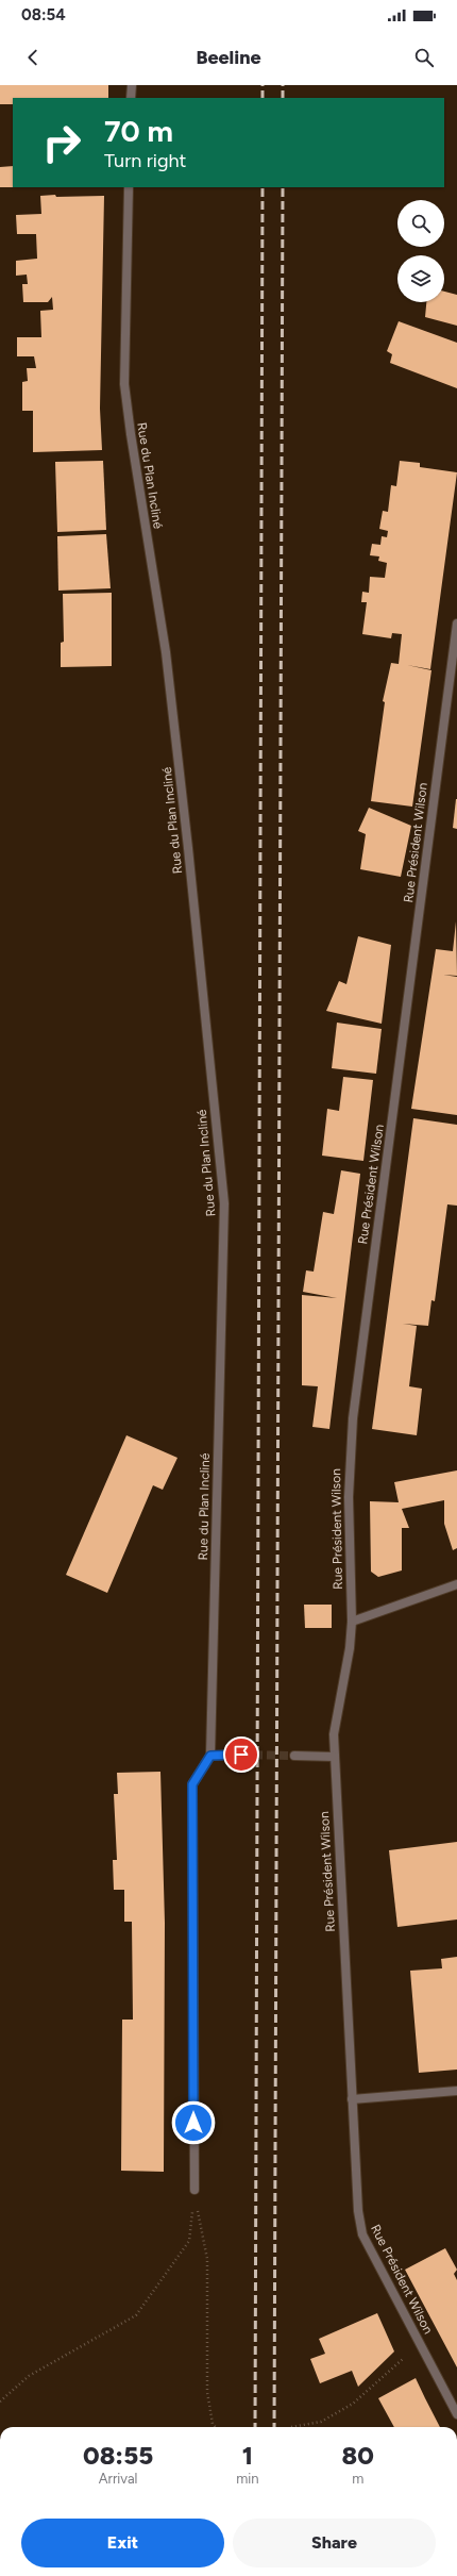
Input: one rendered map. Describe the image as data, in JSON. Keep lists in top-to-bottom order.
{
  "streets": {
    "street": ["Rue du Plan Incliné", "Rue Président Wilson"]
  },
  "page": {
    "status": "08:54",
    "header": "Beeline",
    "turn": ["70 m", "Turn right"],
    "eta": [
      "08:55",
      "Arrival",
      "1",
      "min",
      "80",
      "m"
    ],
    "buttons": ["Exit", "Share"]
  }
}
